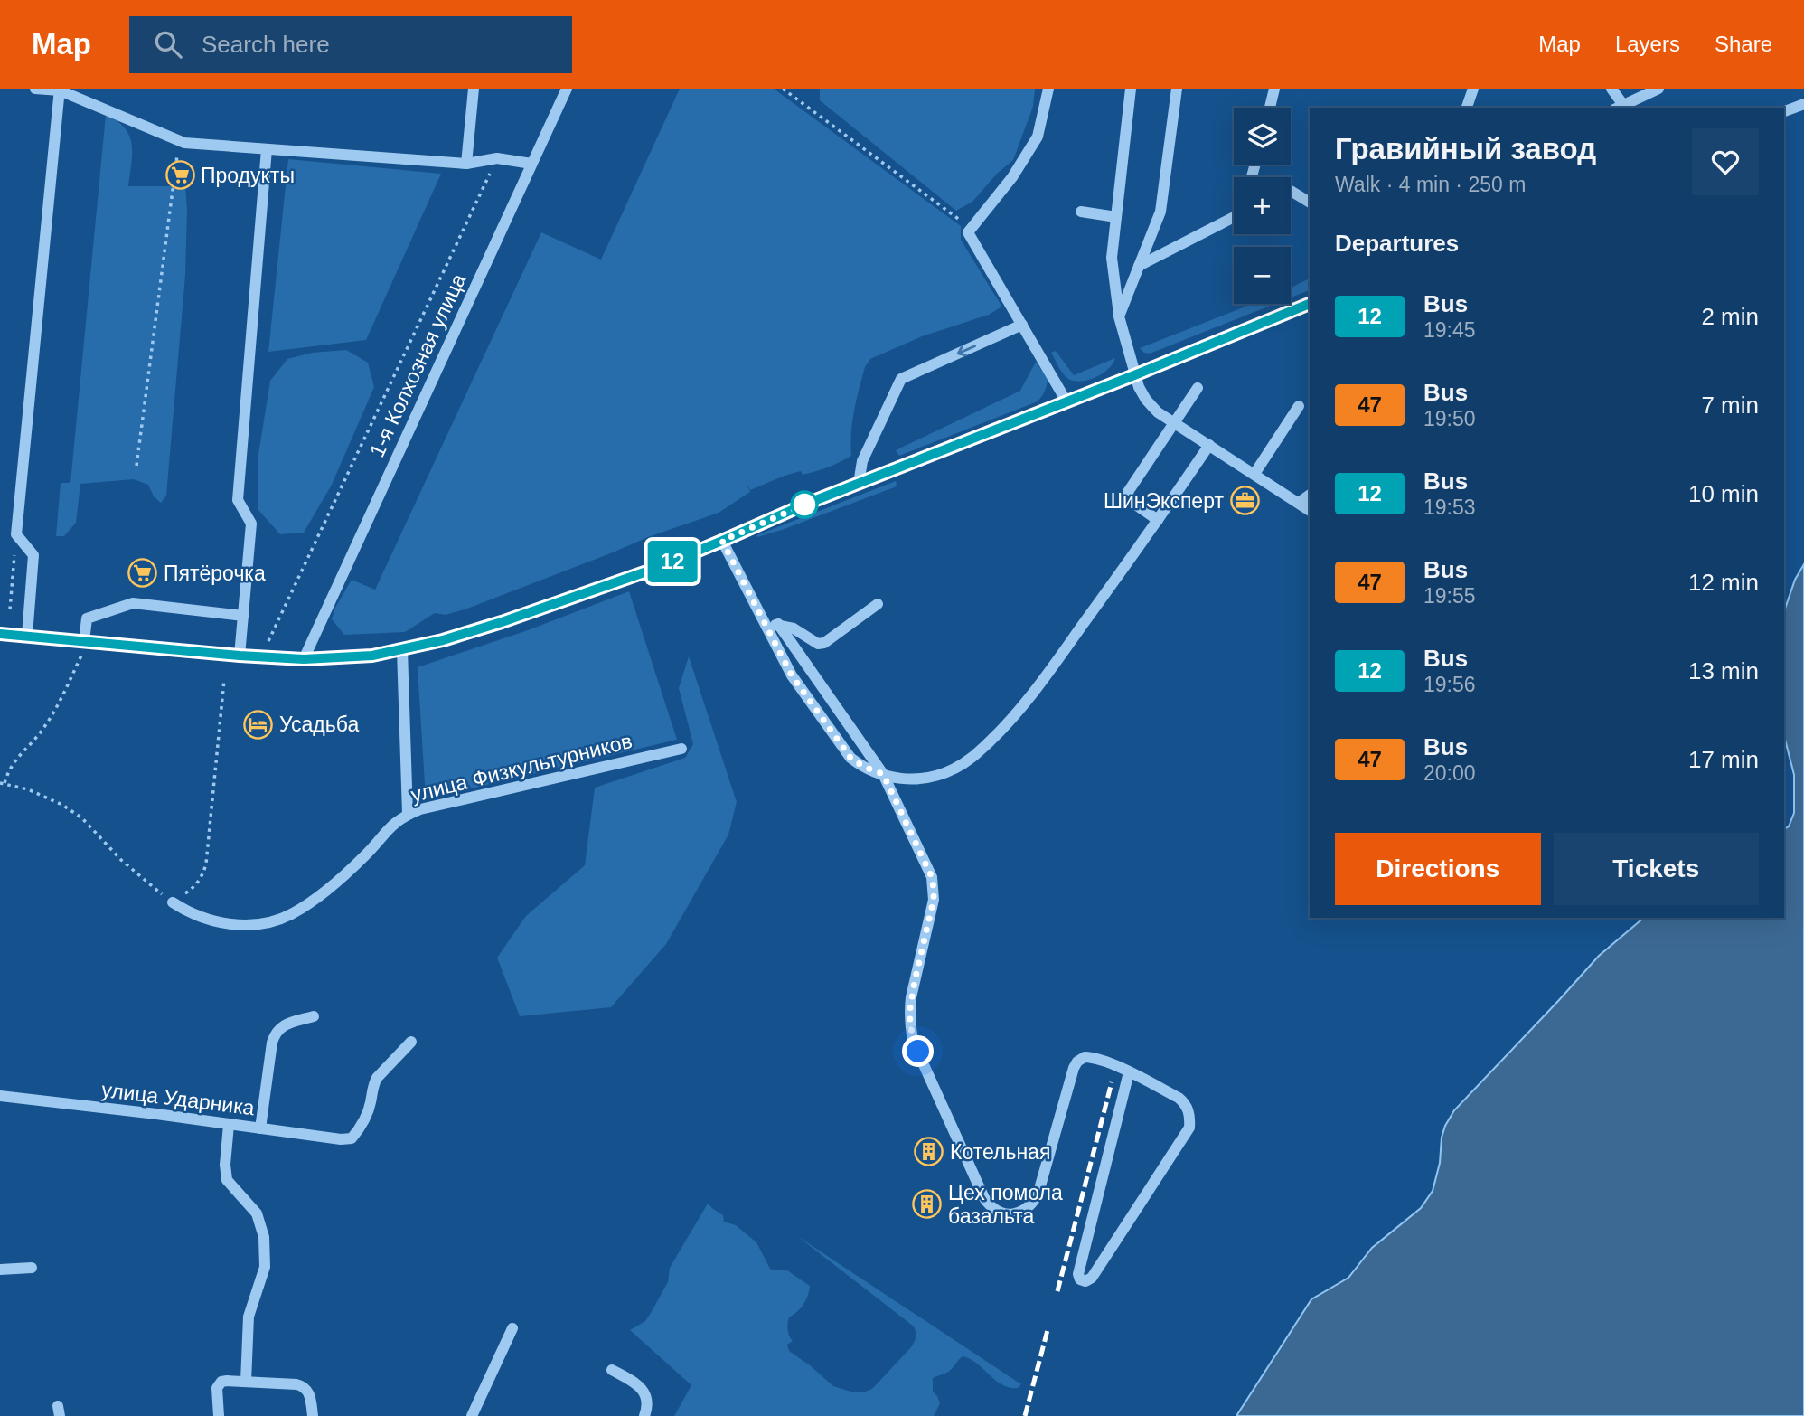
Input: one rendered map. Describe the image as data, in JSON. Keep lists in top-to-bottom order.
{
  "streets": {
    "street": ["1-я Колхозная улица", "улица Физкультурников", "улица Ударника"]
  },
  "places": {
    "supermarket": ["Продукты", "Пятёрочка"],
    "office": ["ШинЭксперт"],
    "hotel": ["Усадьба"],
    "building": ["Котельная", "Цех помола базальта"]
  },
  "lines": ["bus line 12"],
  "page": {
    "header": "Map",
    "search": "Search here",
    "nav": ["Map", "Layers", "Share"],
    "on_map": "12",
    "map_buttons": ["+", "−"],
    "heading": [
      ["Гравийный завод", "Walk · 4 min · 250 m"],
      "Departures"
    ],
    "list": [
      {
        "mark": "12",
        "name": "Bus",
        "note": "19:45",
        "value": "2 min"
      },
      {
        "mark": "47",
        "name": "Bus",
        "note": "19:50",
        "value": "7 min"
      },
      {
        "mark": "12",
        "name": "Bus",
        "note": "19:53",
        "value": "10 min"
      },
      {
        "mark": "47",
        "name": "Bus",
        "note": "19:55",
        "value": "12 min"
      },
      {
        "mark": "12",
        "name": "Bus",
        "note": "19:56",
        "value": "13 min"
      },
      {
        "mark": "47",
        "name": "Bus",
        "note": "20:00",
        "value": "17 min"
      }
    ],
    "buttons": ["Directions", "Tickets"]
  }
}
